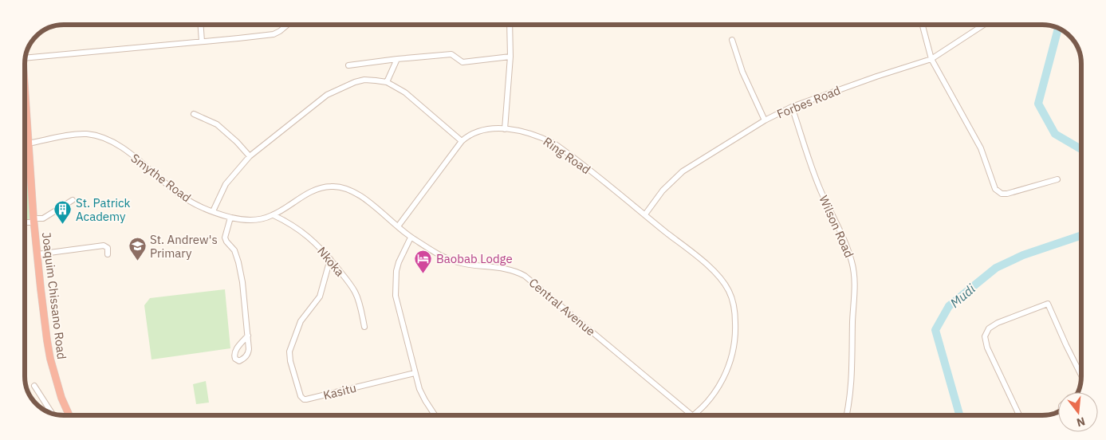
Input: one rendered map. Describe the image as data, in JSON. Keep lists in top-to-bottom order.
{
  "streets": {
    "highway": ["Joaquim Chissano Road"],
    "street": [
      "Forbes Road",
      "Ring Road",
      "Smythe Road",
      "Wilson Road",
      "Nkoka",
      "Central Avenue",
      "Kasitu"
    ]
  },
  "crossings": [
    ["Forbes Road", "Ring Road"],
    ["Forbes Road", "Wilson Road"],
    ["Ring Road", "Smythe Road"],
    ["Smythe Road", "Nkoka"],
    ["Smythe Road", "Joaquim Chissano Road"],
    ["Smythe Road", "Central Avenue"],
    ["Nkoka", "Kasitu"]
  ],
  "water": ["Mudi"],
  "places": {
    "building": ["St. Patrick Academy"],
    "school or university": ["St. Andrew's Primary"],
    "hotel": ["Baobab Lodge"]
  },
  "north": "bottom"
}
